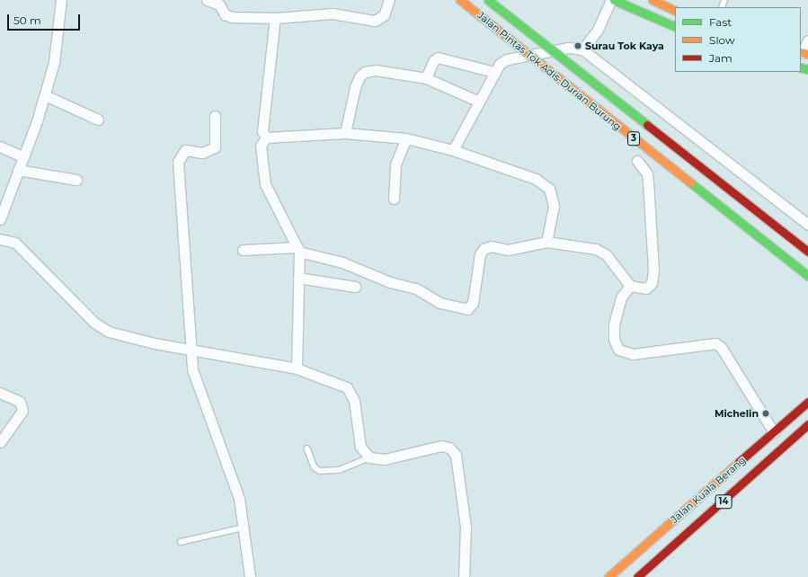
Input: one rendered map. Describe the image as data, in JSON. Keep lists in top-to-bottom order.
{
  "streets": {
    "main road": [
      "Jalan Pintas Tok Adis-Durian Burung",
      "3",
      "Jalan Kuala Berang",
      "14"
    ]
  },
  "places": ["Surau Tok Kaya", "Michelin"],
  "legend": ["Fast", "Slow", "Jam"],
  "scale_bar": "50 m"
}
